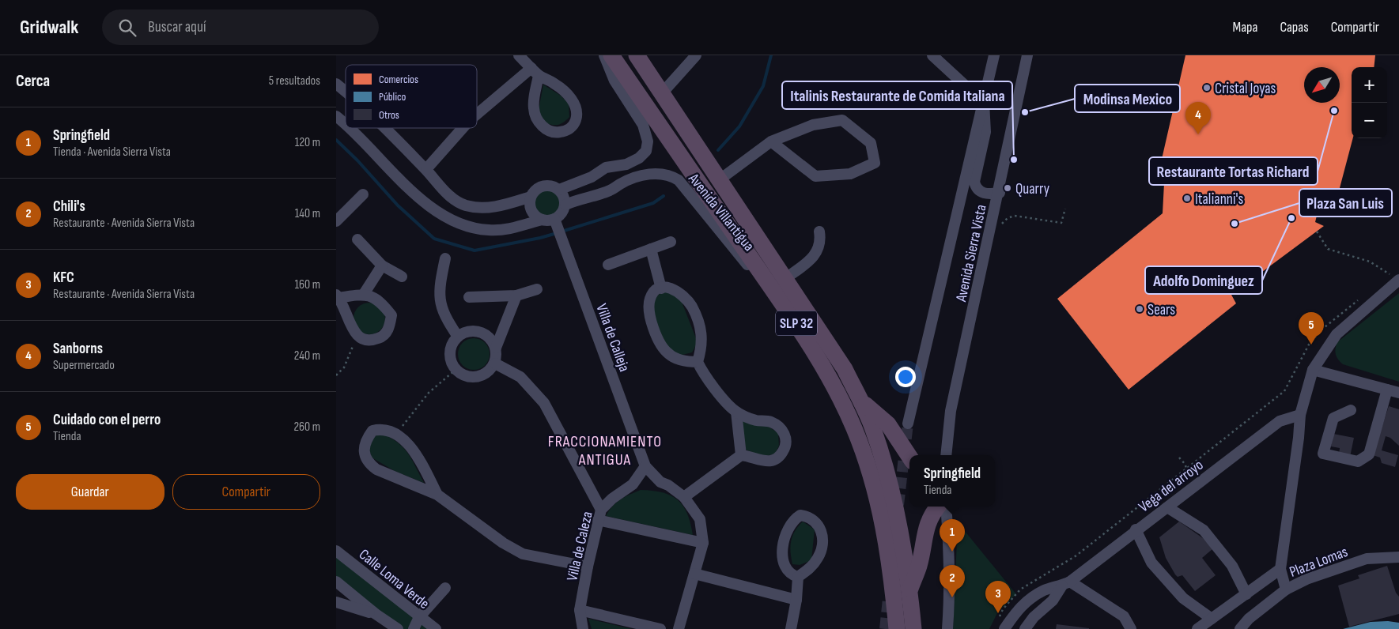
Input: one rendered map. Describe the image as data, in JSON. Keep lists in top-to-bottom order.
{
  "streets": {
    "highway": ["SLP 32"],
    "street": [
      "Avenida Villantigua",
      "Avenida Sierra Vista",
      "Villa de Calleja",
      "Vega del arroyo",
      "Villa de Caleza",
      "Plaza Lomas",
      "Calle Loma Verde"
    ]
  },
  "crossings": [
    ["Avenida Villantigua", "SLP 32"],
    ["Avenida Villantigua", "Villa de Calleja"],
    ["Villa de Calleja", "Villa de Caleza"]
  ],
  "districts": ["FRACCIONAMIENTO ANTIGUA"],
  "places": [
    "Cristal Joyas",
    "Restaurante Tortas Richard",
    "Modinsa Mexico",
    "Italinis Restaurante de Comida Italiana",
    "Quarry",
    "Italianni's",
    "Adolfo Dominguez",
    "Plaza San Luis",
    "Sears"
  ],
  "legend": ["Comercios", "Público", "Otros"],
  "north": "bottom left",
  "page": {
    "header": "Gridwalk",
    "search": "Buscar aquí",
    "nav": ["Mapa", "Capas", "Compartir"],
    "heading": ["Cerca", "5 resultados"],
    "map_buttons": ["+", "−"],
    "pins": [
      "4",
      "5",
      "1",
      "2",
      "3"
    ],
    "list": [
      {
        "mark": "1",
        "name": "Springfield",
        "note": "Tienda · Avenida Sierra Vista",
        "value": "120 m"
      },
      {
        "mark": "2",
        "name": "Chili's",
        "note": "Restaurante · Avenida Sierra Vista",
        "value": "140 m"
      },
      {
        "mark": "3",
        "name": "KFC",
        "note": "Restaurante · Avenida Sierra Vista",
        "value": "160 m"
      },
      {
        "mark": "4",
        "name": "Sanborns",
        "note": "Supermercado",
        "value": "240 m"
      },
      {
        "mark": "5",
        "name": "Cuidado con el perro",
        "note": "Tienda",
        "value": "260 m"
      }
    ],
    "popup": ["Springfield", "Tienda"],
    "buttons": ["Guardar", "Compartir"]
  }
}
